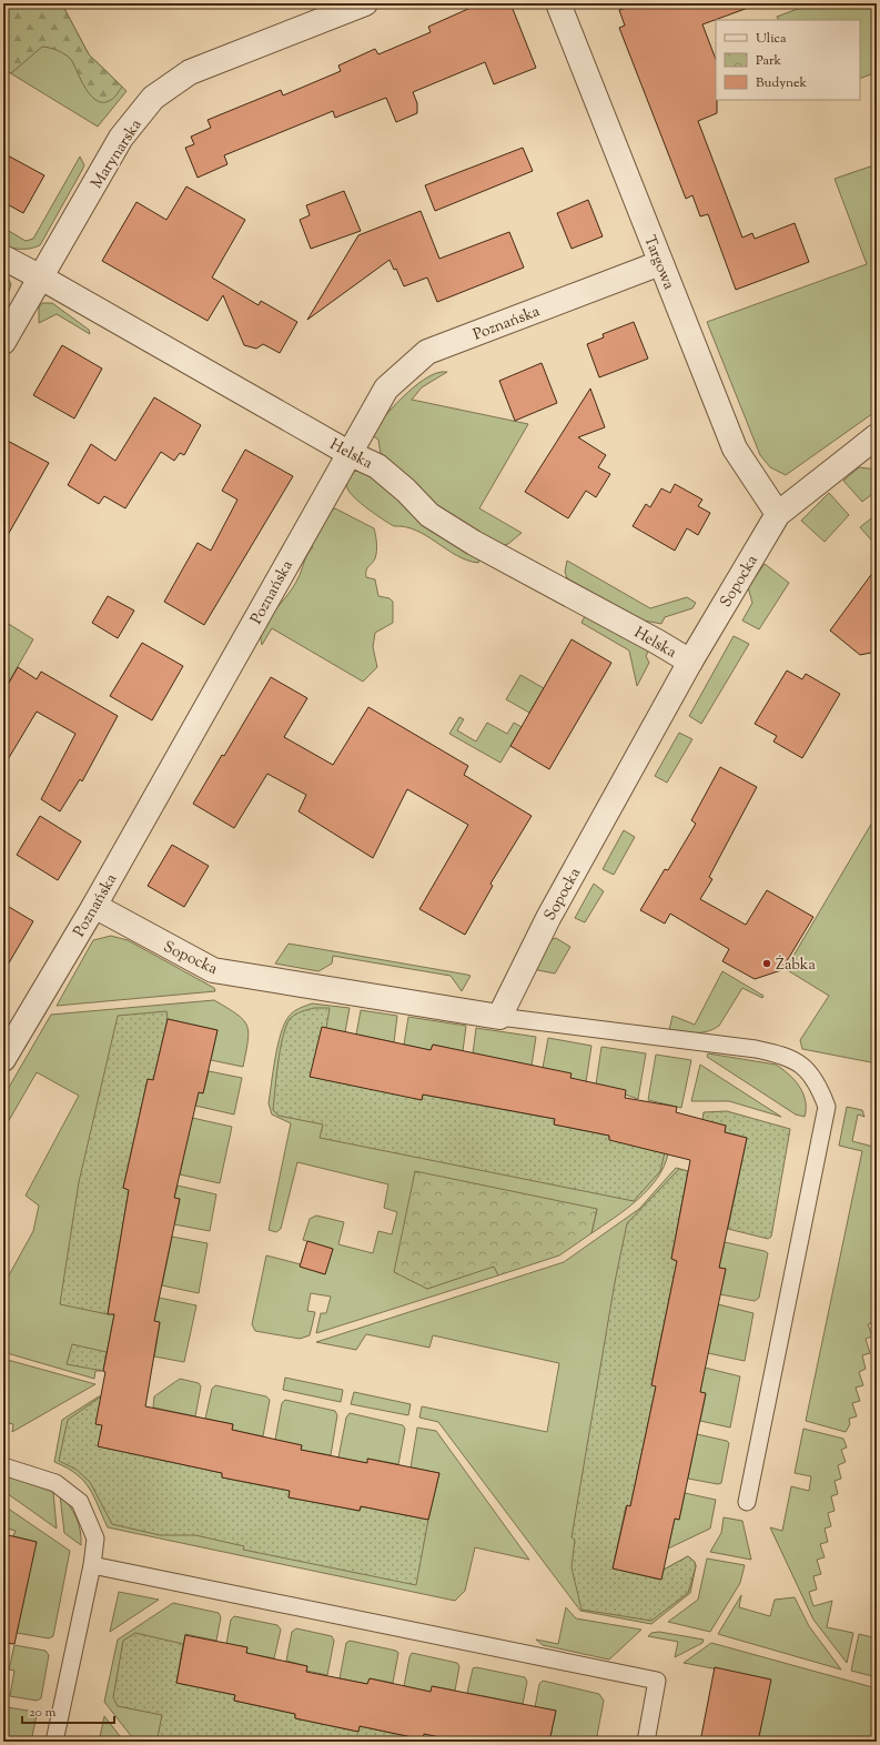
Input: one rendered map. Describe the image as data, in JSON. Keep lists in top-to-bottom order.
{
  "streets": {
    "street": [
      "Marynarska",
      "Targowa",
      "Poznańska",
      "Helska",
      "Sopocka"
    ]
  },
  "crossings": [
    ["Marynarska", "Helska"],
    ["Targowa", "Poznańska"],
    ["Targowa", "Sopocka"],
    ["Poznańska", "Helska"],
    ["Poznańska", "Sopocka"],
    ["Helska", "Sopocka"]
  ],
  "places": ["Żabka"],
  "legend": ["Ulica", "Park", "Budynek"],
  "scale_bar": "20 m"
}
